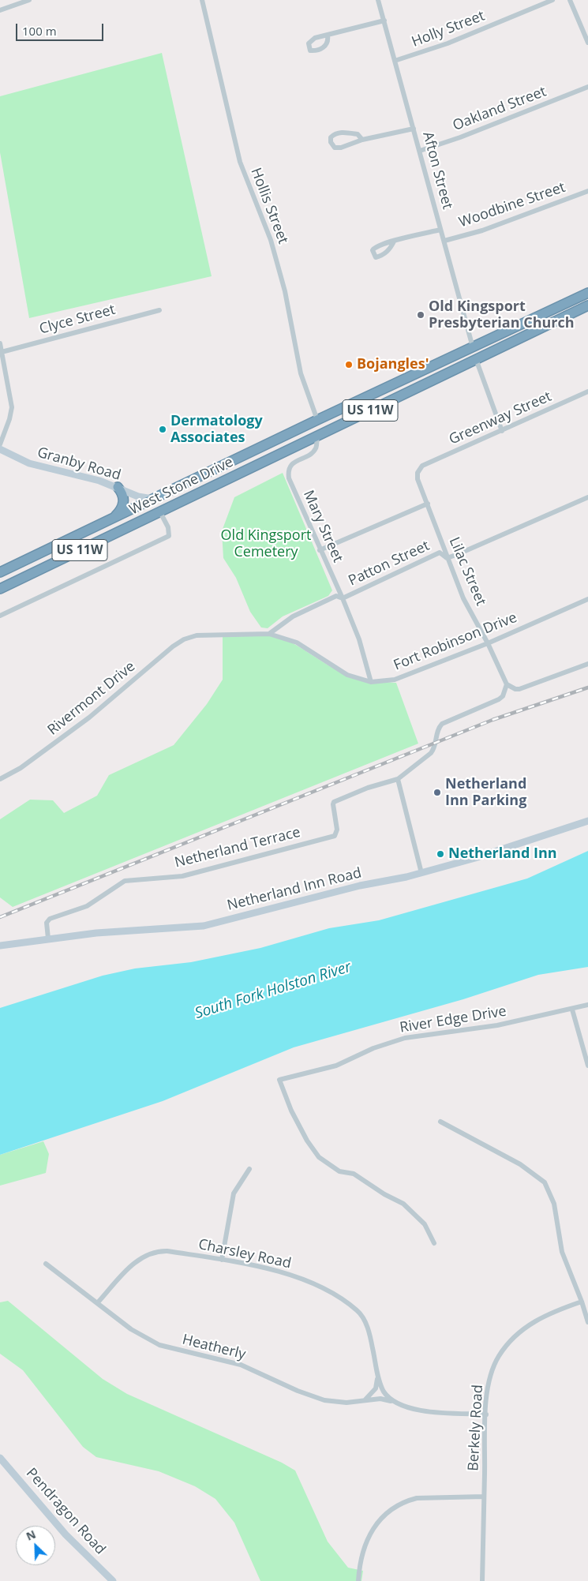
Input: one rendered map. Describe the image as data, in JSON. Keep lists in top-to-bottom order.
{
  "streets": {
    "highway": ["US 11W", "West Stone Drive"],
    "main road": ["Granby Road", "Netherland Inn Road", "Pendragon Road"],
    "street": [
      "Holly Street",
      "Oakland Street",
      "Afton Street",
      "Woodbine Street",
      "Hollis Street",
      "Clyce Street",
      "Greenway Street",
      "Mary Street",
      "Patton Street",
      "Lilac Street",
      "Fort Robinson Drive",
      "Rivermont Drive",
      "Netherland Terrace",
      "River Edge Drive",
      "Charsley Road",
      "Heatherly",
      "Berkely Road"
    ]
  },
  "crossings": [
    ["Holly Street", "Afton Street"],
    ["Oakland Street", "Afton Street"],
    ["Afton Street", "Woodbine Street"],
    ["Afton Street", "West Stone Drive"],
    ["Hollis Street", "West Stone Drive"],
    ["Greenway Street", "Lilac Street"],
    ["Granby Road", "West Stone Drive"],
    ["West Stone Drive", "Mary Street"],
    ["Mary Street", "Patton Street"],
    ["Mary Street", "Fort Robinson Drive"],
    ["Patton Street", "Lilac Street"],
    ["Patton Street", "Fort Robinson Drive"],
    ["Lilac Street", "Fort Robinson Drive"],
    ["Fort Robinson Drive", "Rivermont Drive"],
    ["Netherland Terrace", "Netherland Inn Road"],
    ["Charsley Road", "Heatherly"],
    ["Heatherly", "Berkely Road"]
  ],
  "water": ["South Fork Holston River"],
  "parks": ["Old Kingsport Cemetery"],
  "places": [
    "Old Kingsport Presbyterian Church",
    "Bojangles'",
    "Dermatology Associates",
    "Netherland Inn Parking",
    "Netherland Inn"
  ],
  "scale_bar": "100 m",
  "north": "top left"
}
